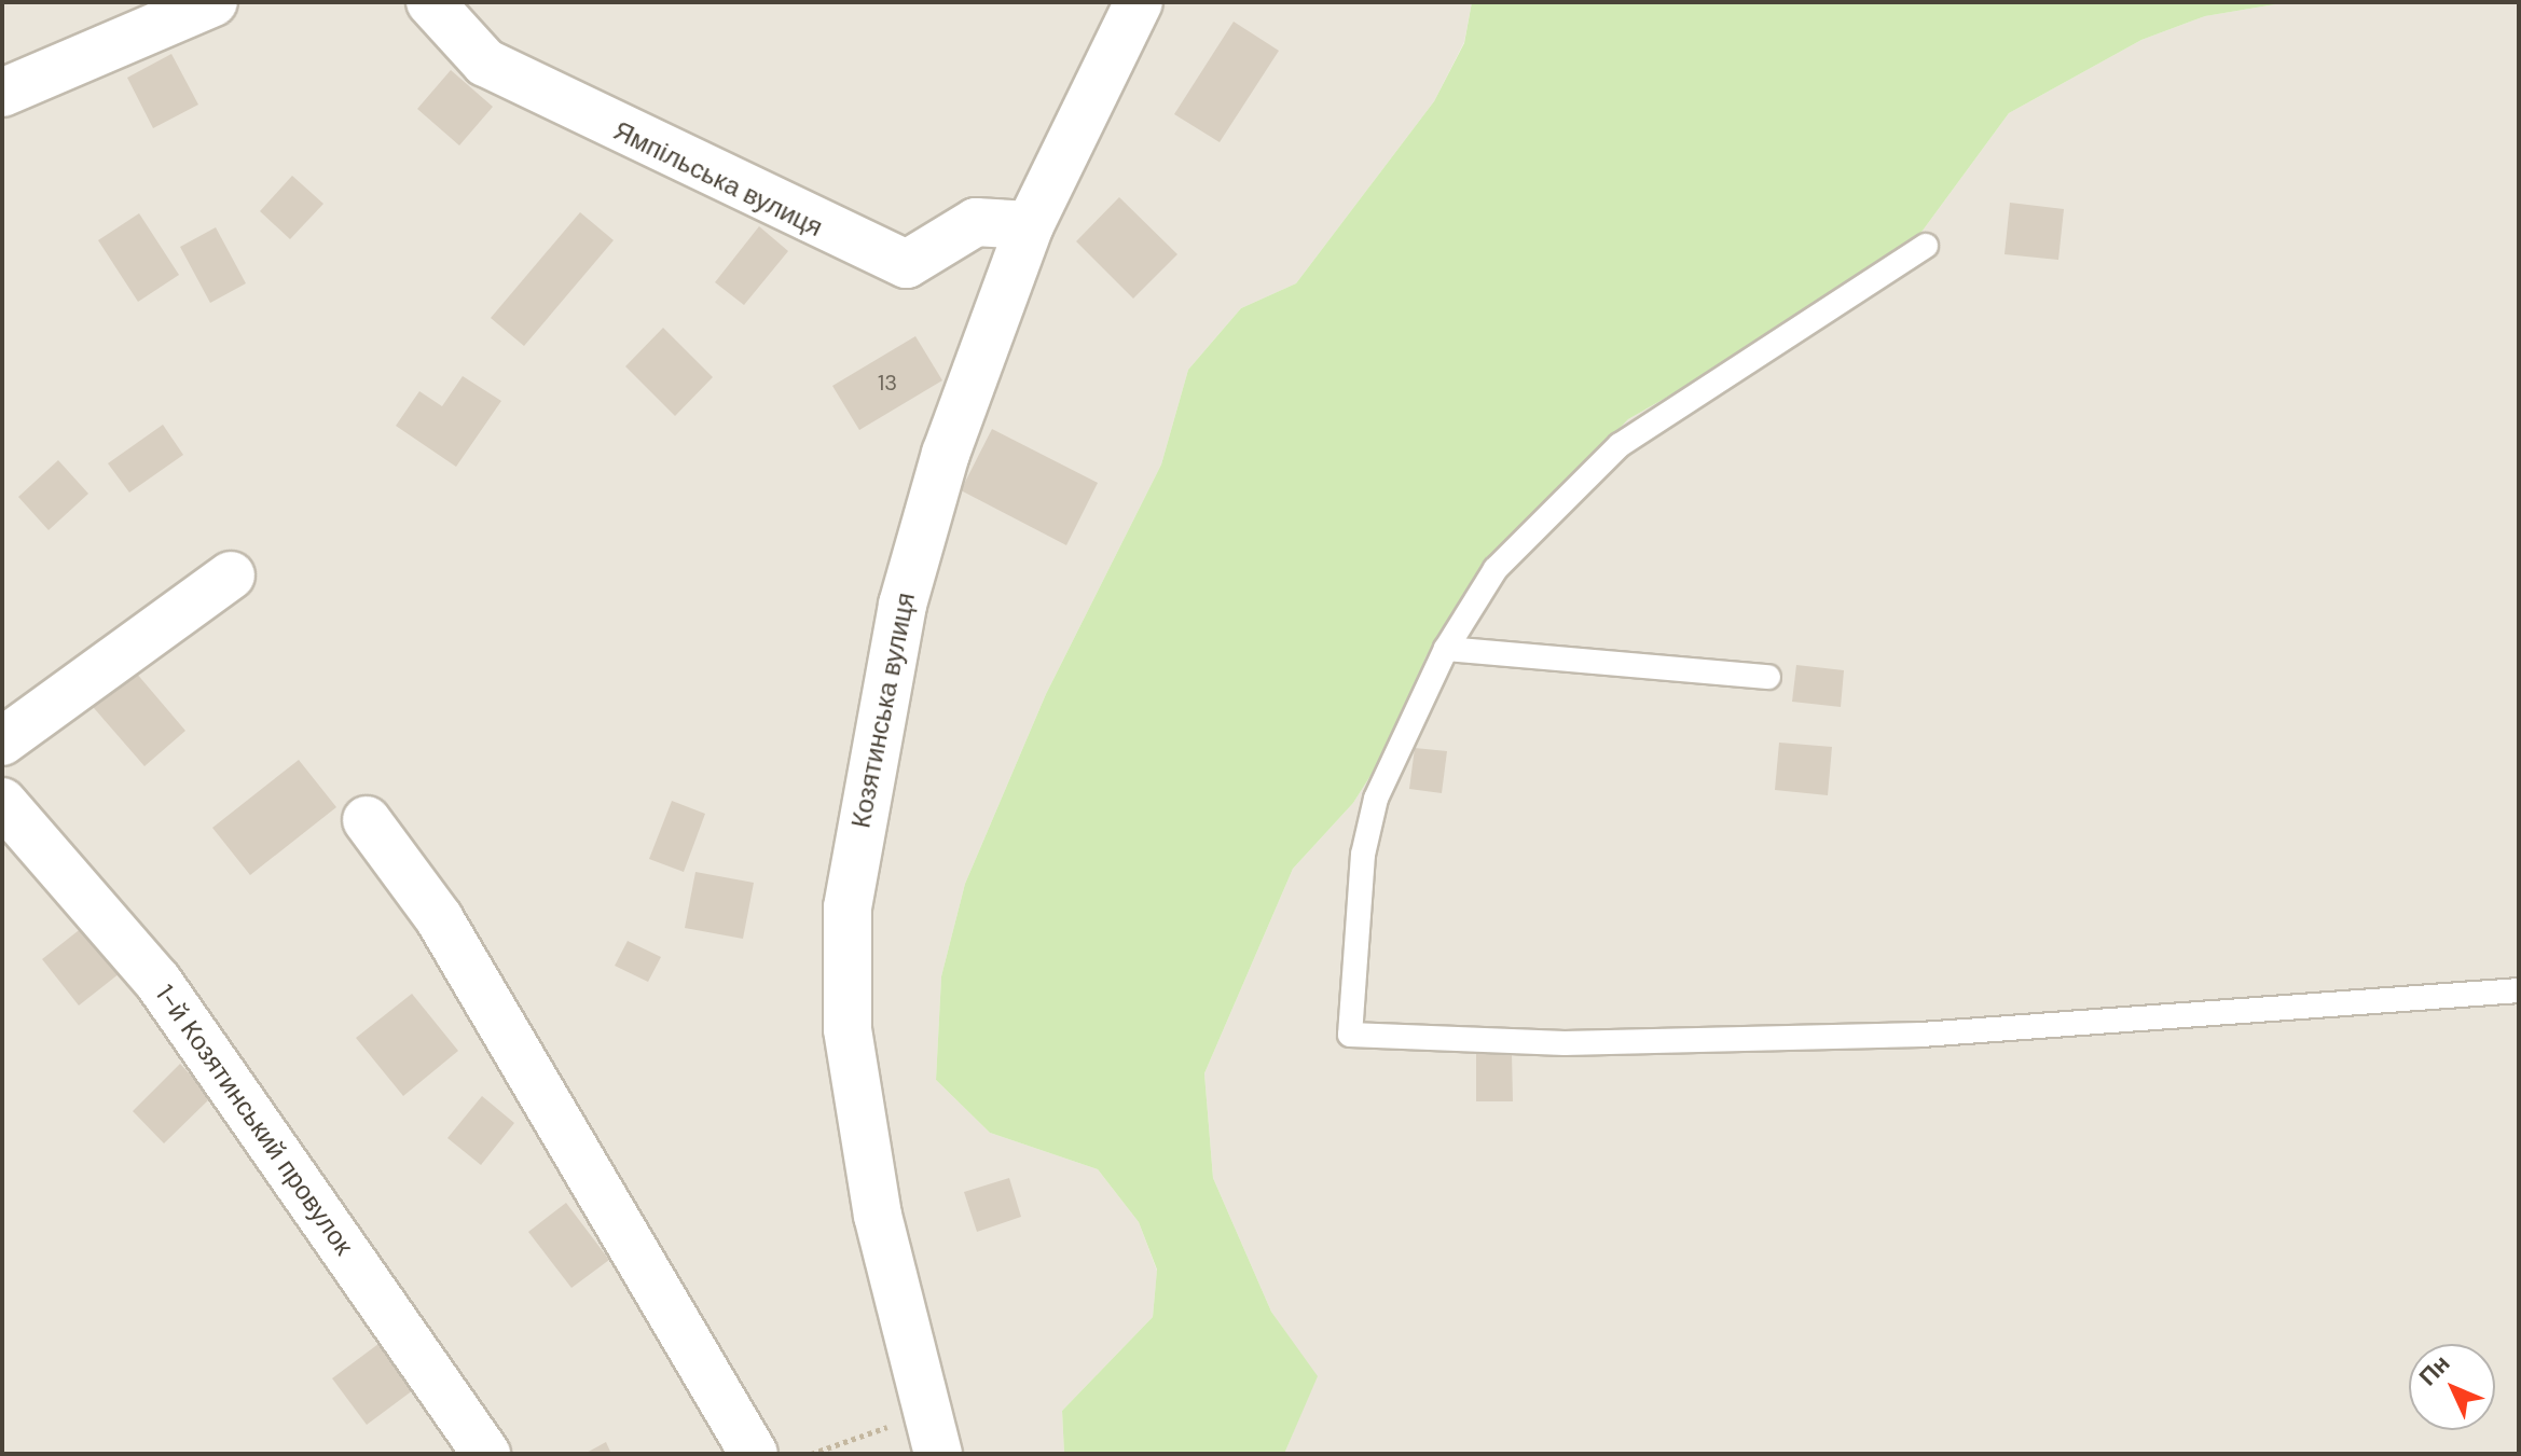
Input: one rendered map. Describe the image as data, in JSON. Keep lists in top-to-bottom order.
{
  "streets": {
    "street": ["Ямпільська вулиця", "Козятинська вулиця", "1-й Козятинський провулок"]
  },
  "crossings": [
    ["Ямпільська вулиця", "Козятинська вулиця"]
  ],
  "house_numbers": ["13"],
  "north": "top left"
}
